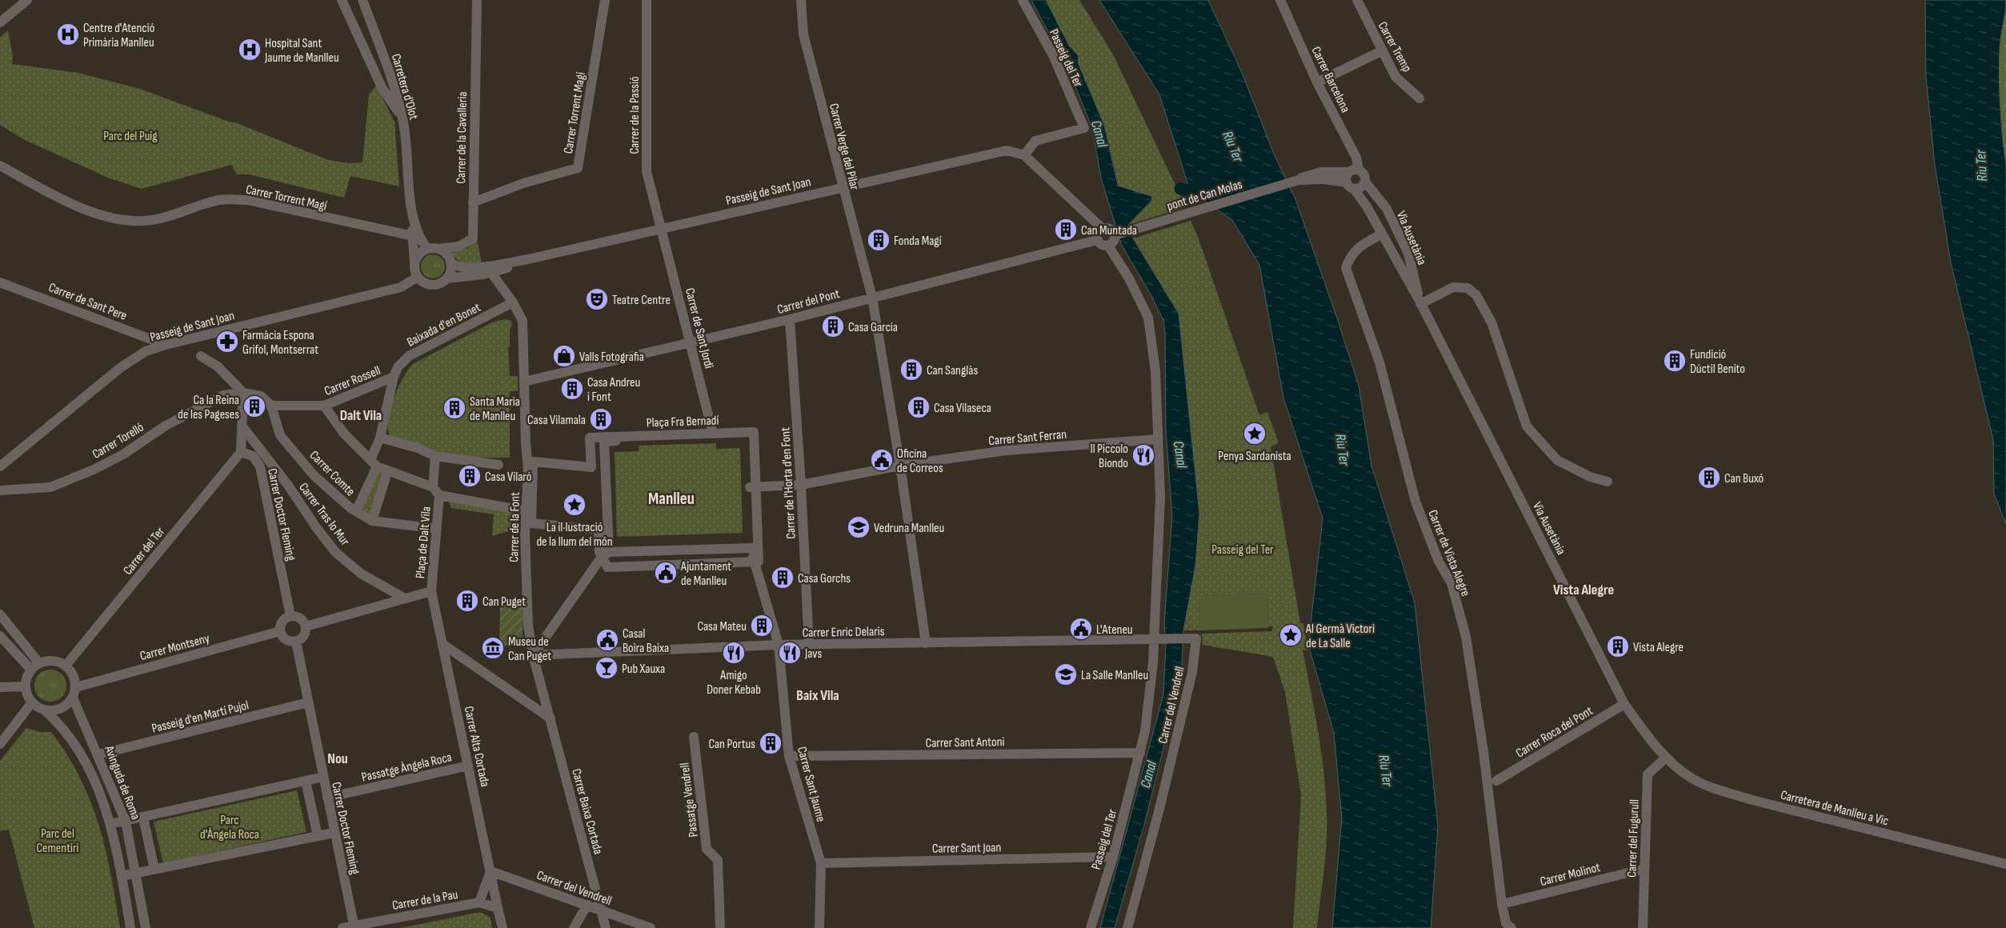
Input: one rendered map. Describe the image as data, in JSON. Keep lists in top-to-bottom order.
{
  "streets": {
    "street": [
      "Carrer Tremp",
      "Passeig del Ter",
      "Carrer Barcelona",
      "Carretera d'Olot",
      "Carrer Torrent Magi",
      "Carrer de la Passió",
      "Carrer de la Cavalleria",
      "Carrer Verge del Pilar",
      "Passeig de Sant Joan",
      "pont de Can Molas",
      "Carrer Torrent Magí",
      "Via Ausetània",
      "Carrer de Sant Pere",
      "Carrer del Pont",
      "Baixada d'en Bonet",
      "Carrer de Sant Jordi",
      "Carrer Rossell",
      "Plaça Fra Bernadí",
      "Carrer Sant Ferran",
      "Carrer Torelló",
      "Carrer Comte",
      "Carrer de l'Horta d'en Font",
      "Carrer Tras lo Mur",
      "Carrer Doctor Fleming",
      "Carrer de la Font",
      "Plaça de Dalt Vila",
      "Carrer del Ter",
      "Carrer de Vista Alegre",
      "Carrer Enric Delaris",
      "Carrer Montseny",
      "Carrer del Vendrell",
      "Passeig d'en Martí Pujol",
      "Carrer Roca del Pont",
      "Carrer Sant Antoni",
      "Carrer Alta Cortada",
      "Passatge Àngela Roca",
      "Avinguda de Roma",
      "Carrer Sant Jaume",
      "Passatge Vendrell",
      "Carretera de Manlleu a Vic",
      "Carrer Baixa Cortada",
      "Carrer del Fugurull",
      "Carrer Sant Joan",
      "Carrer Molinot",
      "Carrer de la Pau"
    ]
  },
  "crossings": [
    ["Passeig del Ter", "Passeig de Sant Joan"],
    ["Passeig del Ter", "pont de Can Molas"],
    ["Passeig del Ter", "Carrer del Pont"],
    ["Passeig del Ter", "Carrer Sant Ferran"],
    ["Passeig del Ter", "Carrer Enric Delaris"],
    ["Passeig del Ter", "Carrer del Vendrell"],
    ["Passeig del Ter", "Carrer Sant Antoni"],
    ["Passeig del Ter", "Carrer Sant Joan"],
    ["Carrer Barcelona", "Via Ausetània"],
    ["Carretera d'Olot", "Carrer de la Cavalleria"],
    ["Carretera d'Olot", "Passeig de Sant Joan"],
    ["Carretera d'Olot", "Carrer Torrent Magí"],
    ["Carrer Torrent Magi", "Carrer de la Cavalleria"],
    ["Carrer de la Passió", "Passeig de Sant Joan"],
    ["Carrer de la Passió", "Carrer de Sant Jordi"],
    ["Carrer de la Cavalleria", "Passeig de Sant Joan"],
    ["Carrer Verge del Pilar", "Passeig de Sant Joan"],
    ["Carrer Verge del Pilar", "Carrer del Pont"],
    ["Carrer Verge del Pilar", "Carrer Sant Ferran"],
    ["Carrer Verge del Pilar", "Carrer Enric Delaris"],
    ["Passeig de Sant Joan", "Carrer de Sant Pere"],
    ["Passeig de Sant Joan", "Carrer de Sant Jordi"],
    ["pont de Can Molas", "Carrer del Pont"],
    ["Via Ausetània", "Carrer de Vista Alegre"],
    ["Via Ausetània", "Carrer Roca del Pont"],
    ["Via Ausetània", "Carretera de Manlleu a Vic"],
    ["Via Ausetània", "Carrer del Fugurull"],
    ["Carrer del Pont", "Carrer de Sant Jordi"],
    ["Carrer del Pont", "Carrer de l'Horta d'en Font"],
    ["Carrer del Pont", "Carrer de la Font"],
    ["Baixada d'en Bonet", "Carrer Rossell"],
    ["Baixada d'en Bonet", "Carrer Comte"],
    ["Baixada d'en Bonet", "Carrer de la Font"],
    ["Carrer de Sant Jordi", "Plaça Fra Bernadí"],
    ["Carrer Rossell", "Carrer Comte"],
    ["Plaça Fra Bernadí", "Carrer Sant Ferran"],
    ["Plaça Fra Bernadí", "Carrer Sant Jaume"],
    ["Carrer Sant Ferran", "Carrer de l'Horta d'en Font"],
    ["Carrer Sant Ferran", "Carrer Sant Jaume"],
    ["Carrer Comte", "Plaça de Dalt Vila"],
    ["Carrer de l'Horta d'en Font", "Carrer Enric Delaris"],
    ["Carrer Doctor Fleming", "Carrer del Ter"],
    ["Carrer Doctor Fleming", "Carrer Montseny"],
    ["Carrer Doctor Fleming", "Passeig d'en Martí Pujol"],
    ["Carrer Doctor Fleming", "Passatge Àngela Roca"],
    ["Carrer Doctor Fleming", "Carrer de la Pau"],
    ["Carrer de la Font", "Plaça de Dalt Vila"],
    ["Carrer de la Font", "Carrer Enric Delaris"],
    ["Carrer de la Font", "Carrer Baixa Cortada"],
    ["Plaça de Dalt Vila", "Carrer Alta Cortada"],
    ["Carrer del Ter", "Carrer Montseny"],
    ["Carrer del Ter", "Avinguda de Roma"],
    ["Carrer de Vista Alegre", "Carrer Molinot"],
    ["Carrer Enric Delaris", "Carrer del Vendrell"],
    ["Carrer Enric Delaris", "Carrer Sant Jaume"],
    ["Carrer Montseny", "Avinguda de Roma"],
    ["Carrer del Vendrell", "Carrer Alta Cortada"],
    ["Carrer del Vendrell", "Carrer Baixa Cortada"],
    ["Passeig d'en Martí Pujol", "Avinguda de Roma"],
    ["Carrer Sant Antoni", "Carrer Sant Jaume"],
    ["Carrer Alta Cortada", "Passatge Àngela Roca"],
    ["Carrer Sant Jaume", "Carrer Sant Joan"],
    ["Carretera de Manlleu a Vic", "Carrer del Fugurull"],
    ["Carrer del Fugurull", "Carrer Molinot"]
  ],
  "districts": [
    "Dalt Vila",
    "Manlleu",
    "Vista Alegre",
    "Baix Vila",
    "Nou"
  ],
  "water": ["Canal", "Riu Ter"],
  "parks": [
    "Parc del Puig",
    "Passeig del Ter",
    "Parc d'Àngela Roca",
    "Parc del Cementiri"
  ],
  "places": {
    "hospital": ["Centre d'Atenció Primària Manlleu", "Hospital Sant Jaume de Manlleu"],
    "building": [
      "Can Muntada",
      "Fonda Magí",
      "Casa Garcia",
      "Fundició Dúctil Benito",
      "Can Sanglàs",
      "Casa Andreu i Font",
      "Ca la Reina de les Pageses",
      "Casa Vilaseca",
      "Santa Maria de Manlleu",
      "Casa Vilamala",
      "Casa Vilaró",
      "Can Buxó",
      "Casa Gorchs",
      "Can Puget",
      "Casa Mateu",
      "Vista Alegre",
      "Can Portus"
    ],
    "theatre": ["Teatre Centre"],
    "pharmacy": ["Farmàcia Espona Grifol, Montserrat"],
    "shop": ["Valls Fotografia"],
    "place": ["Penya Sardanista", "La il·lustració de la llum del món", "Al Germà Victori de La Salle"],
    "restaurant": ["Il Piccolo Biondo", "Amigo Doner Kebab", "Javs"],
    "public building": [
      "Oficina de Correos",
      "Ajuntament de Manlleu",
      "L'Ateneu",
      "Casal Boira Baixa"
    ],
    "school or university": ["Vedruna Manlleu", "La Salle Manlleu"],
    "museum": ["Museu de Can Puget"],
    "bar": ["Pub Xauxa"]
  }
}
